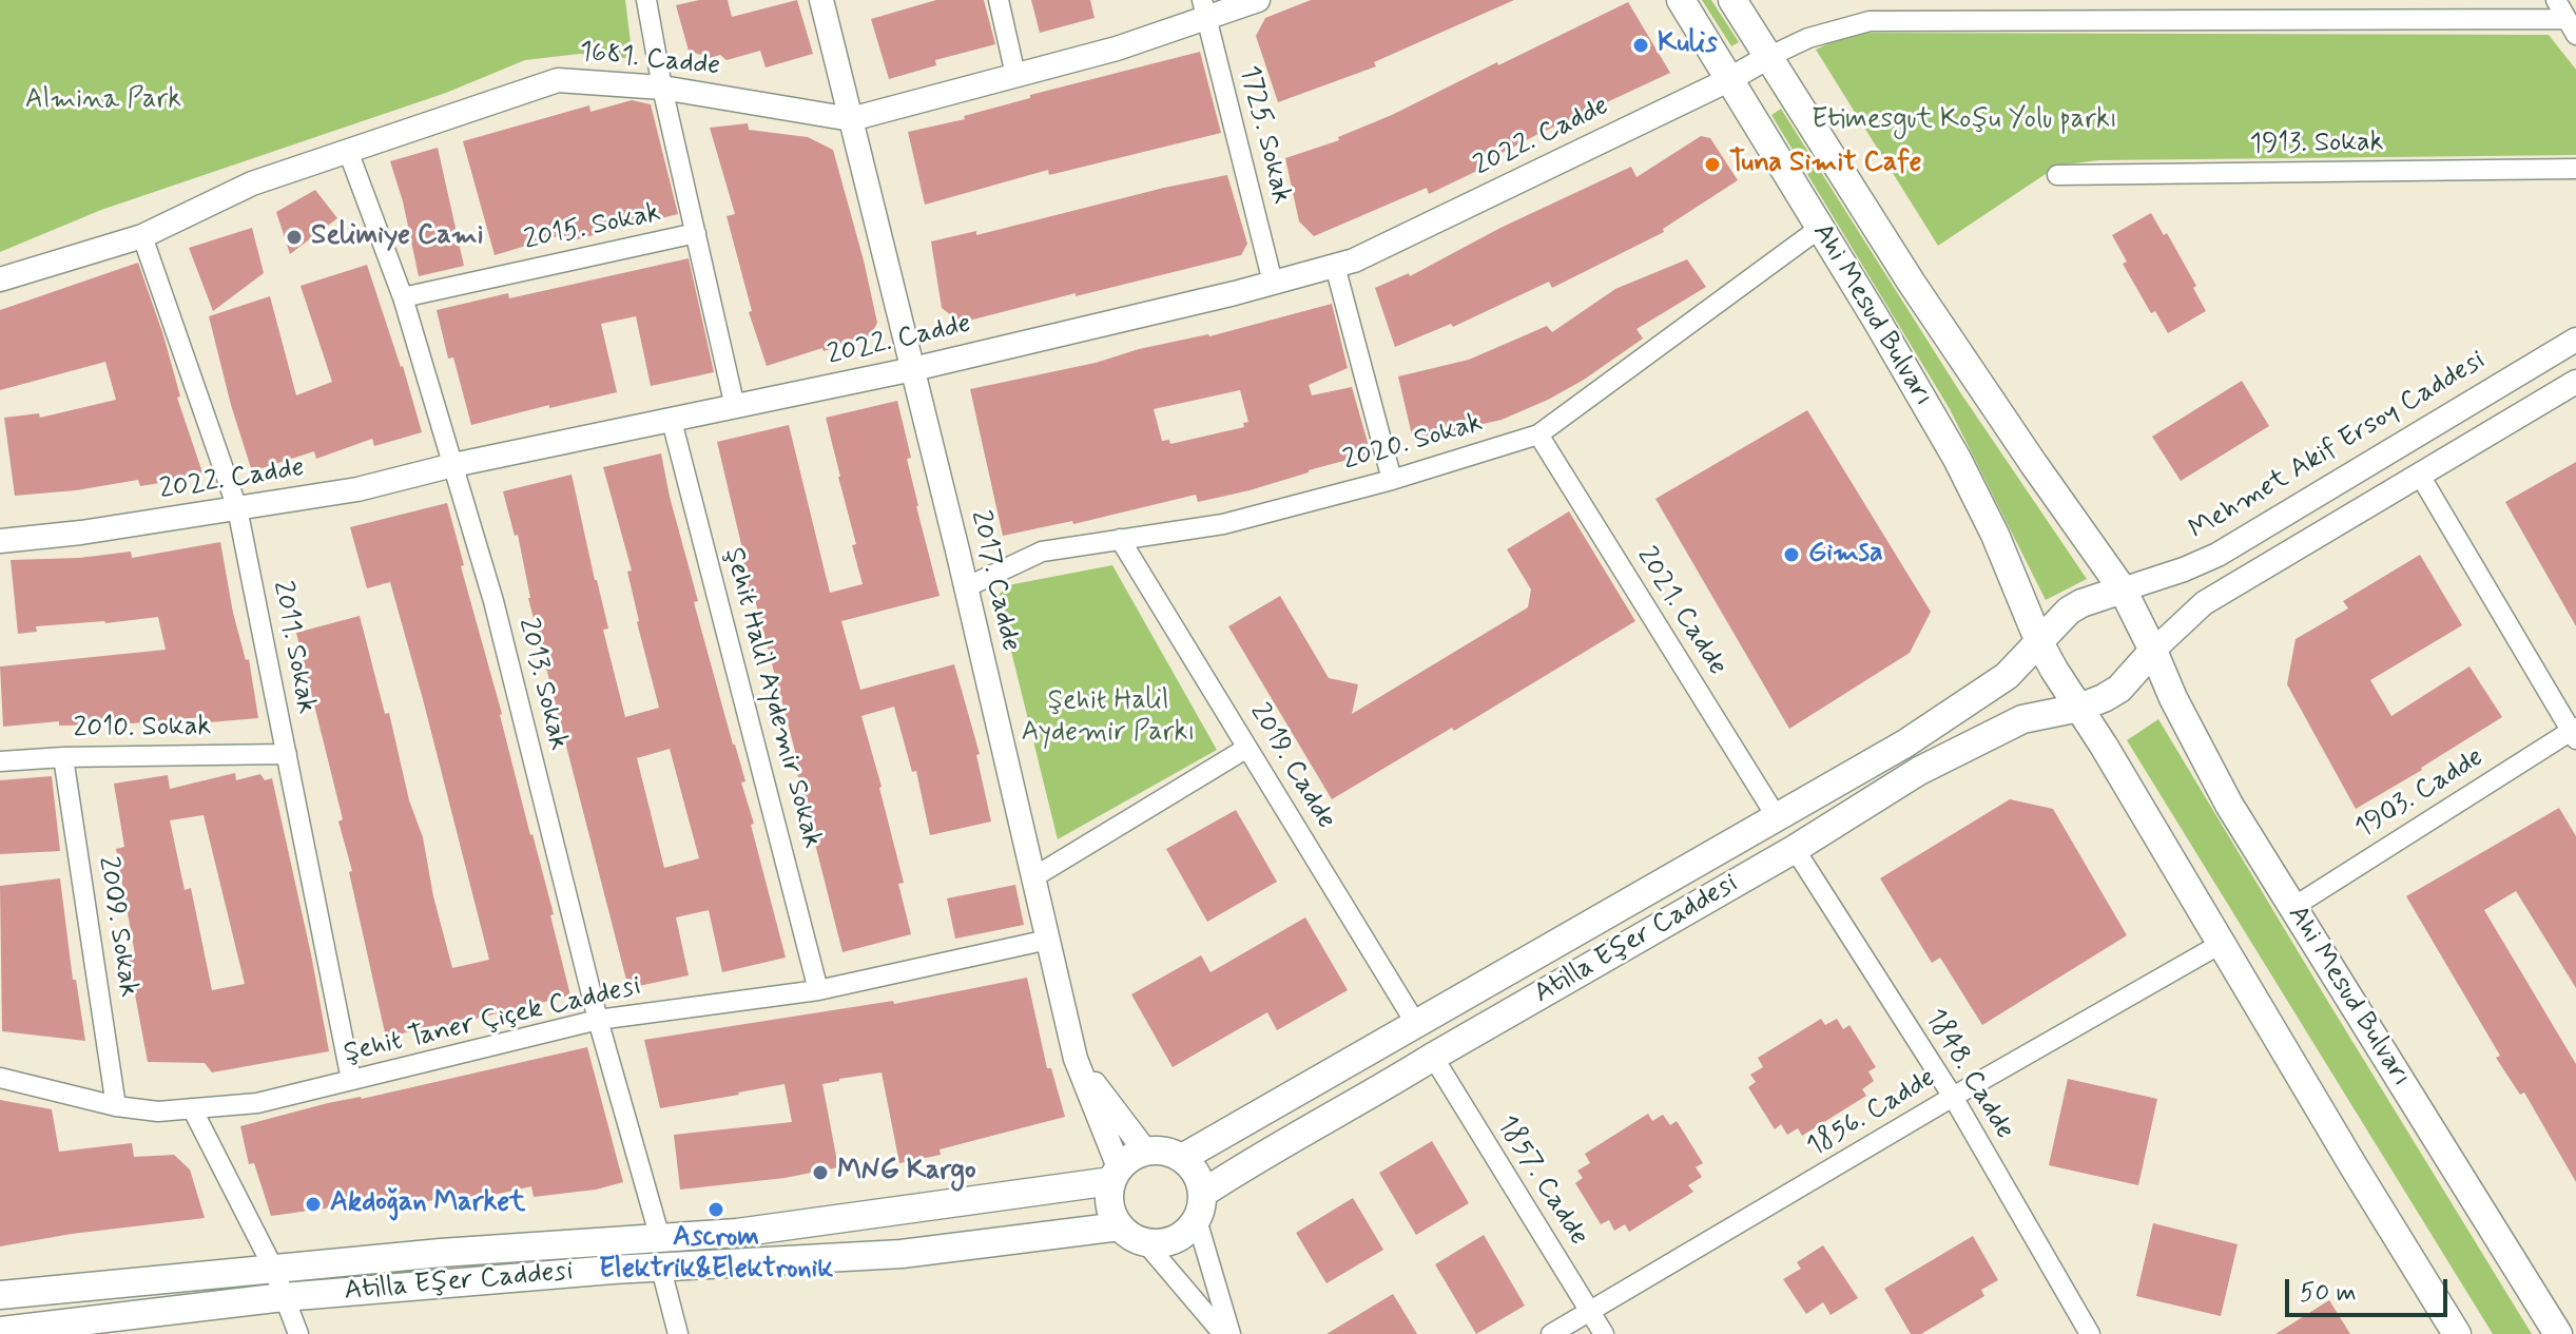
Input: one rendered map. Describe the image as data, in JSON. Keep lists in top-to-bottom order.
{
  "streets": {
    "main road": ["Ahi Mesud Bulvarı", "Atilla Eşer Caddesi"],
    "street": [
      "1681. Cadde",
      "1725. Sokak",
      "2022. Cadde",
      "1913. Sokak",
      "2015. Sokak",
      "2020. Sokak",
      "Mehmet Akif Ersoy Caddesi",
      "2017. Cadde",
      "2021. Cadde",
      "2011. Sokak",
      "2013. Sokak",
      "Şehit Halil Aydemir Sokak",
      "2010. Sokak",
      "2019. Cadde",
      "1903. Cadde",
      "2009. Sokak",
      "Şehit Taner Çiçek Caddesi",
      "1848. Cadde",
      "1856. Cadde",
      "1857. Cadde"
    ]
  },
  "crossings": [
    ["1681. Cadde", "1725. Sokak"],
    ["1681. Cadde", "2017. Cadde"],
    ["1681. Cadde", "2011. Sokak"],
    ["1681. Cadde", "2013. Sokak"],
    ["1725. Sokak", "2022. Cadde"],
    ["2022. Cadde", "Ahi Mesud Bulvarı"],
    ["2022. Cadde", "2017. Cadde"],
    ["2022. Cadde", "2011. Sokak"],
    ["2022. Cadde", "2013. Sokak"],
    ["2022. Cadde", "Şehit Halil Aydemir Sokak"],
    ["2015. Sokak", "2013. Sokak"],
    ["Ahi Mesud Bulvarı", "2020. Sokak"],
    ["Ahi Mesud Bulvarı", "Mehmet Akif Ersoy Caddesi"],
    ["Ahi Mesud Bulvarı", "1903. Cadde"],
    ["Ahi Mesud Bulvarı", "Atilla Eşer Caddesi"],
    ["Ahi Mesud Bulvarı", "1856. Cadde"],
    ["2020. Sokak", "2017. Cadde"],
    ["2020. Sokak", "2021. Cadde"],
    ["2020. Sokak", "2019. Cadde"],
    ["2017. Cadde", "Atilla Eşer Caddesi"],
    ["2017. Cadde", "Şehit Taner Çiçek Caddesi"],
    ["2021. Cadde", "Atilla Eşer Caddesi"],
    ["2011. Sokak", "2010. Sokak"],
    ["2011. Sokak", "Şehit Taner Çiçek Caddesi"],
    ["2013. Sokak", "Atilla Eşer Caddesi"],
    ["2013. Sokak", "Şehit Taner Çiçek Caddesi"],
    ["Şehit Halil Aydemir Sokak", "Şehit Taner Çiçek Caddesi"],
    ["2010. Sokak", "2009. Sokak"],
    ["2019. Cadde", "Atilla Eşer Caddesi"],
    ["2009. Sokak", "Şehit Taner Çiçek Caddesi"],
    ["Atilla Eşer Caddesi", "1848. Cadde"],
    ["Atilla Eşer Caddesi", "1857. Cadde"],
    ["1848. Cadde", "1856. Cadde"],
    ["1856. Cadde", "1857. Cadde"]
  ],
  "parks": ["Almina Park", "Etimesgut Koşu Yolu parkı", "Şehit Halil Aydemir Parkı"],
  "places": [
    "Kulis",
    "Tuna Simit Cafe",
    "Selimiye Cami",
    "Gimsa",
    "MNG Kargo",
    "Akdoğan Market",
    "Ascrom Elektrik&Elektronik"
  ],
  "scale_bar": "50 m"
}
